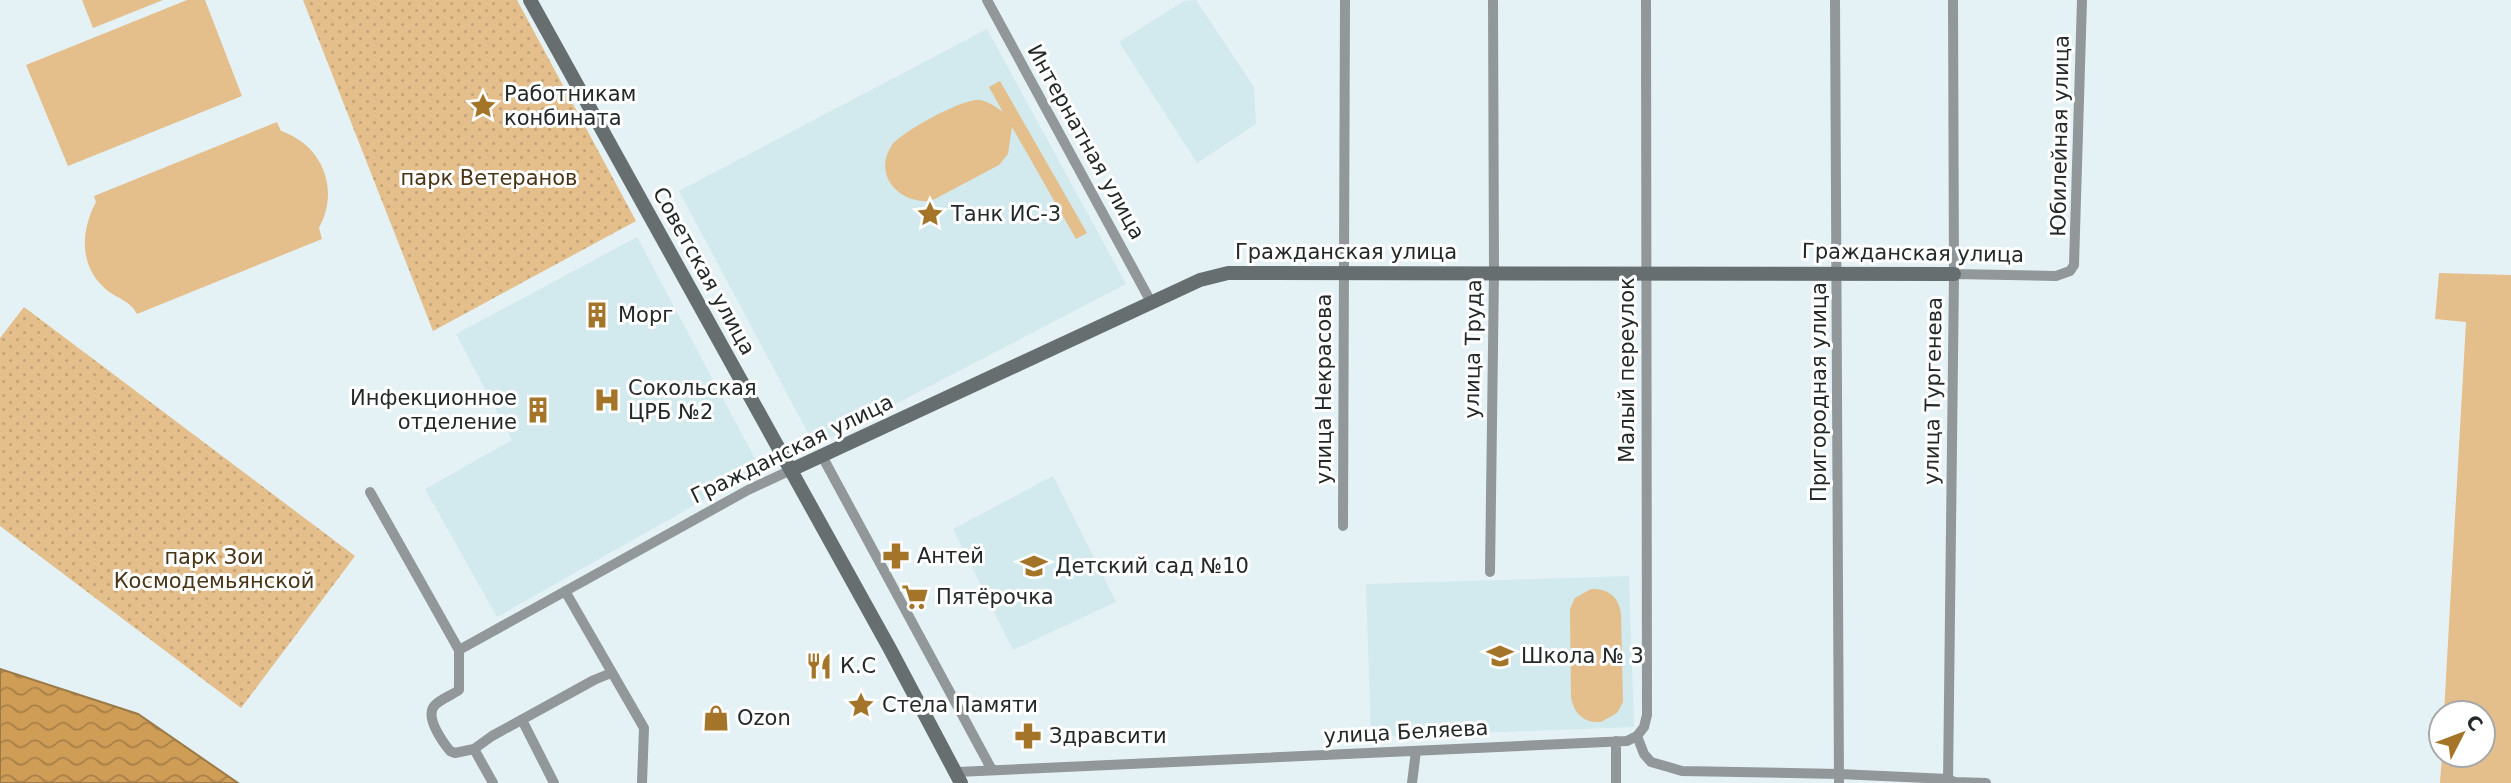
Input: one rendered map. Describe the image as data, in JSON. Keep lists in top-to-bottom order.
{
  "streets": {
    "street": [
      "Юбилейная улица",
      "Интернатная улица",
      "Гражданская улица",
      "Советская улица",
      "улица Труда",
      "Малый переулок",
      "улица Некрасова",
      "улица Тургенева",
      "Пригородная улица",
      "улица Беляева"
    ]
  },
  "crossings": [
    ["Юбилейная улица", "Гражданская улица"],
    ["Интернатная улица", "Гражданская улица"],
    ["Гражданская улица", "Советская улица"],
    ["Гражданская улица", "улица Труда"],
    ["Гражданская улица", "Малый переулок"],
    ["Гражданская улица", "улица Некрасова"],
    ["Гражданская улица", "улица Тургенева"],
    ["Гражданская улица", "Пригородная улица"],
    ["Советская улица", "улица Беляева"],
    ["Малый переулок", "улица Беляева"]
  ],
  "parks": ["парк Ветеранов", "парк Зои Космодемьянской"],
  "places": {
    "place": ["Работникам конбината", "Танк ИС-3", "Стела Памяти"],
    "building": ["Морг", "Инфекционное отделение"],
    "hospital": ["Сокольская ЦРБ №2"],
    "pharmacy": ["Антей", "Здравсити"],
    "school or university": ["Детский сад №10", "Школа № 3"],
    "supermarket": ["Пятёрочка"],
    "restaurant": ["К.С"],
    "shop": ["Ozon"]
  },
  "north": "top right"
}
